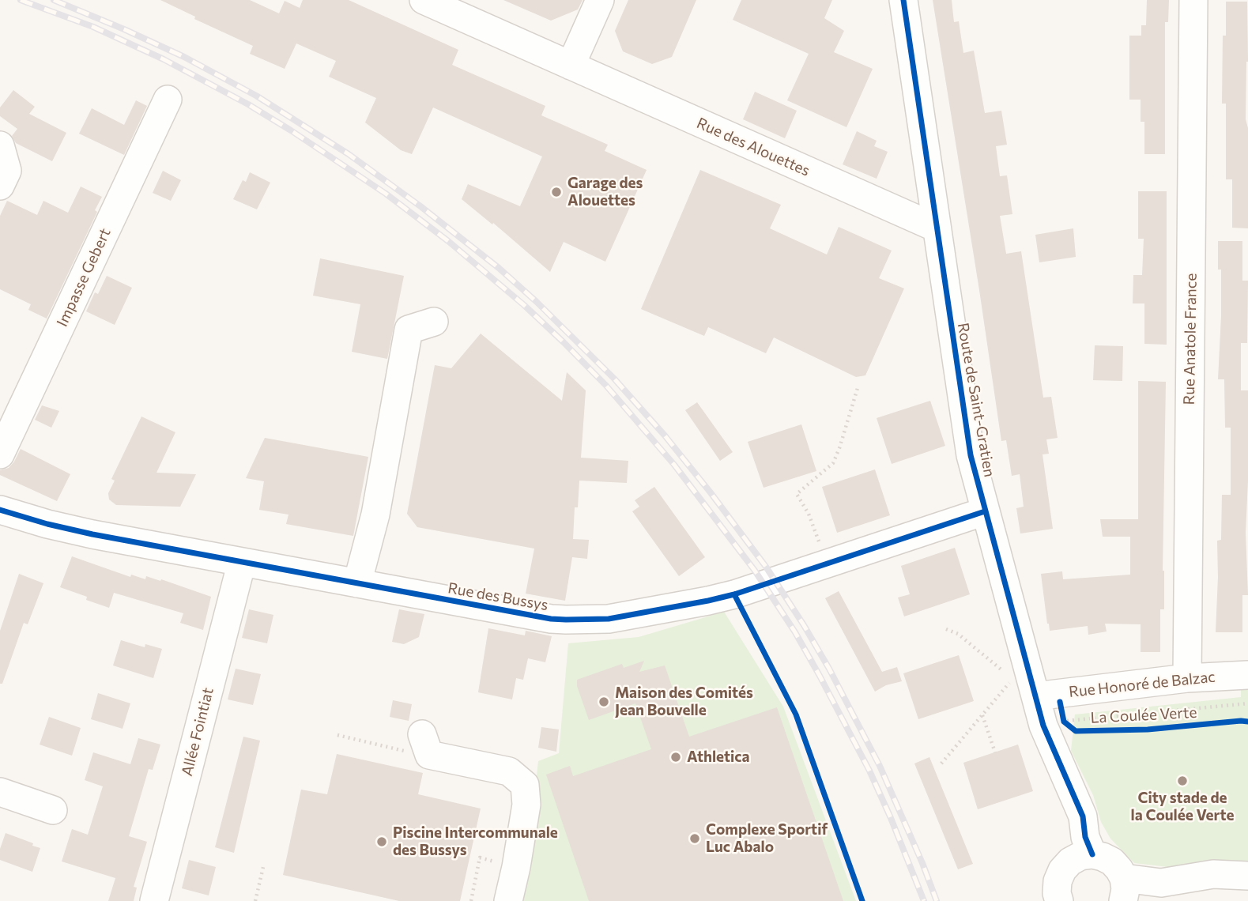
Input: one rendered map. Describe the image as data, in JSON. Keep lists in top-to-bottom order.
{
  "streets": {
    "street": [
      "Rue des Alouettes",
      "Impasse Gebert",
      "Rue Anatole France",
      "Route de Saint-Gratien",
      "Rue des Bussys",
      "Rue Honoré de Balzac",
      "Allée Fointiat"
    ],
    "cycle path": ["La Coulée Verte"]
  },
  "crossings": [
    ["Rue des Alouettes", "Route de Saint-Gratien"],
    ["Rue Anatole France", "Rue Honoré de Balzac"],
    ["Route de Saint-Gratien", "Rue des Bussys"],
    ["Route de Saint-Gratien", "Rue Honoré de Balzac"],
    ["Rue des Bussys", "Allée Fointiat"]
  ],
  "places": [
    "Garage des Alouettes",
    "Maison des Comités Jean Bouvelle",
    "Athletica",
    "City stade de la Coulée Verte",
    "Complexe Sportif Luc Abalo",
    "Piscine Intercommunale des Bussys"
  ]
}
